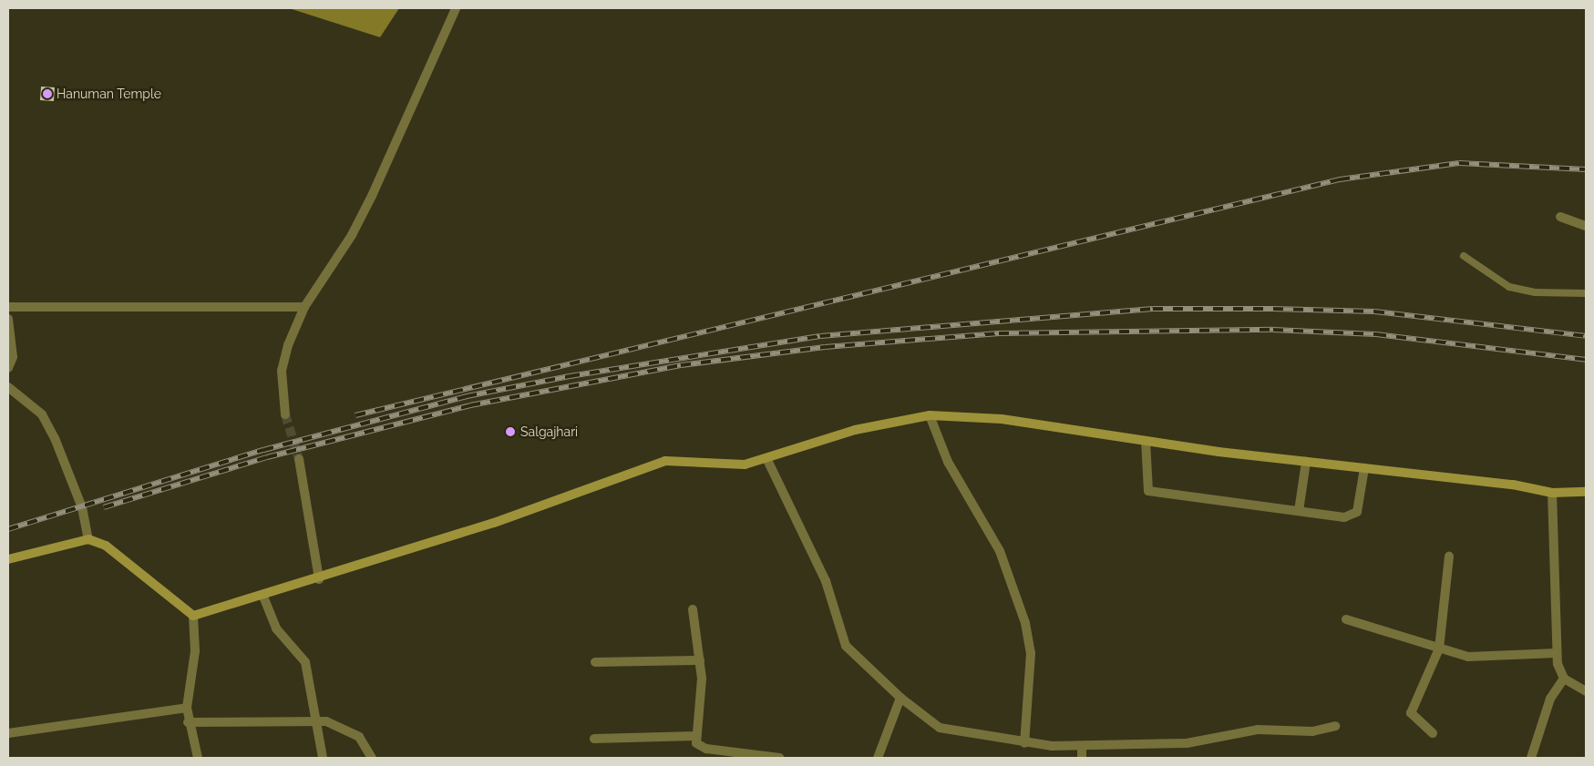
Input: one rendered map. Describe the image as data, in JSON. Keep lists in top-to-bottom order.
{
  "places": ["Hanuman Temple", "Salgajhari"]
}
